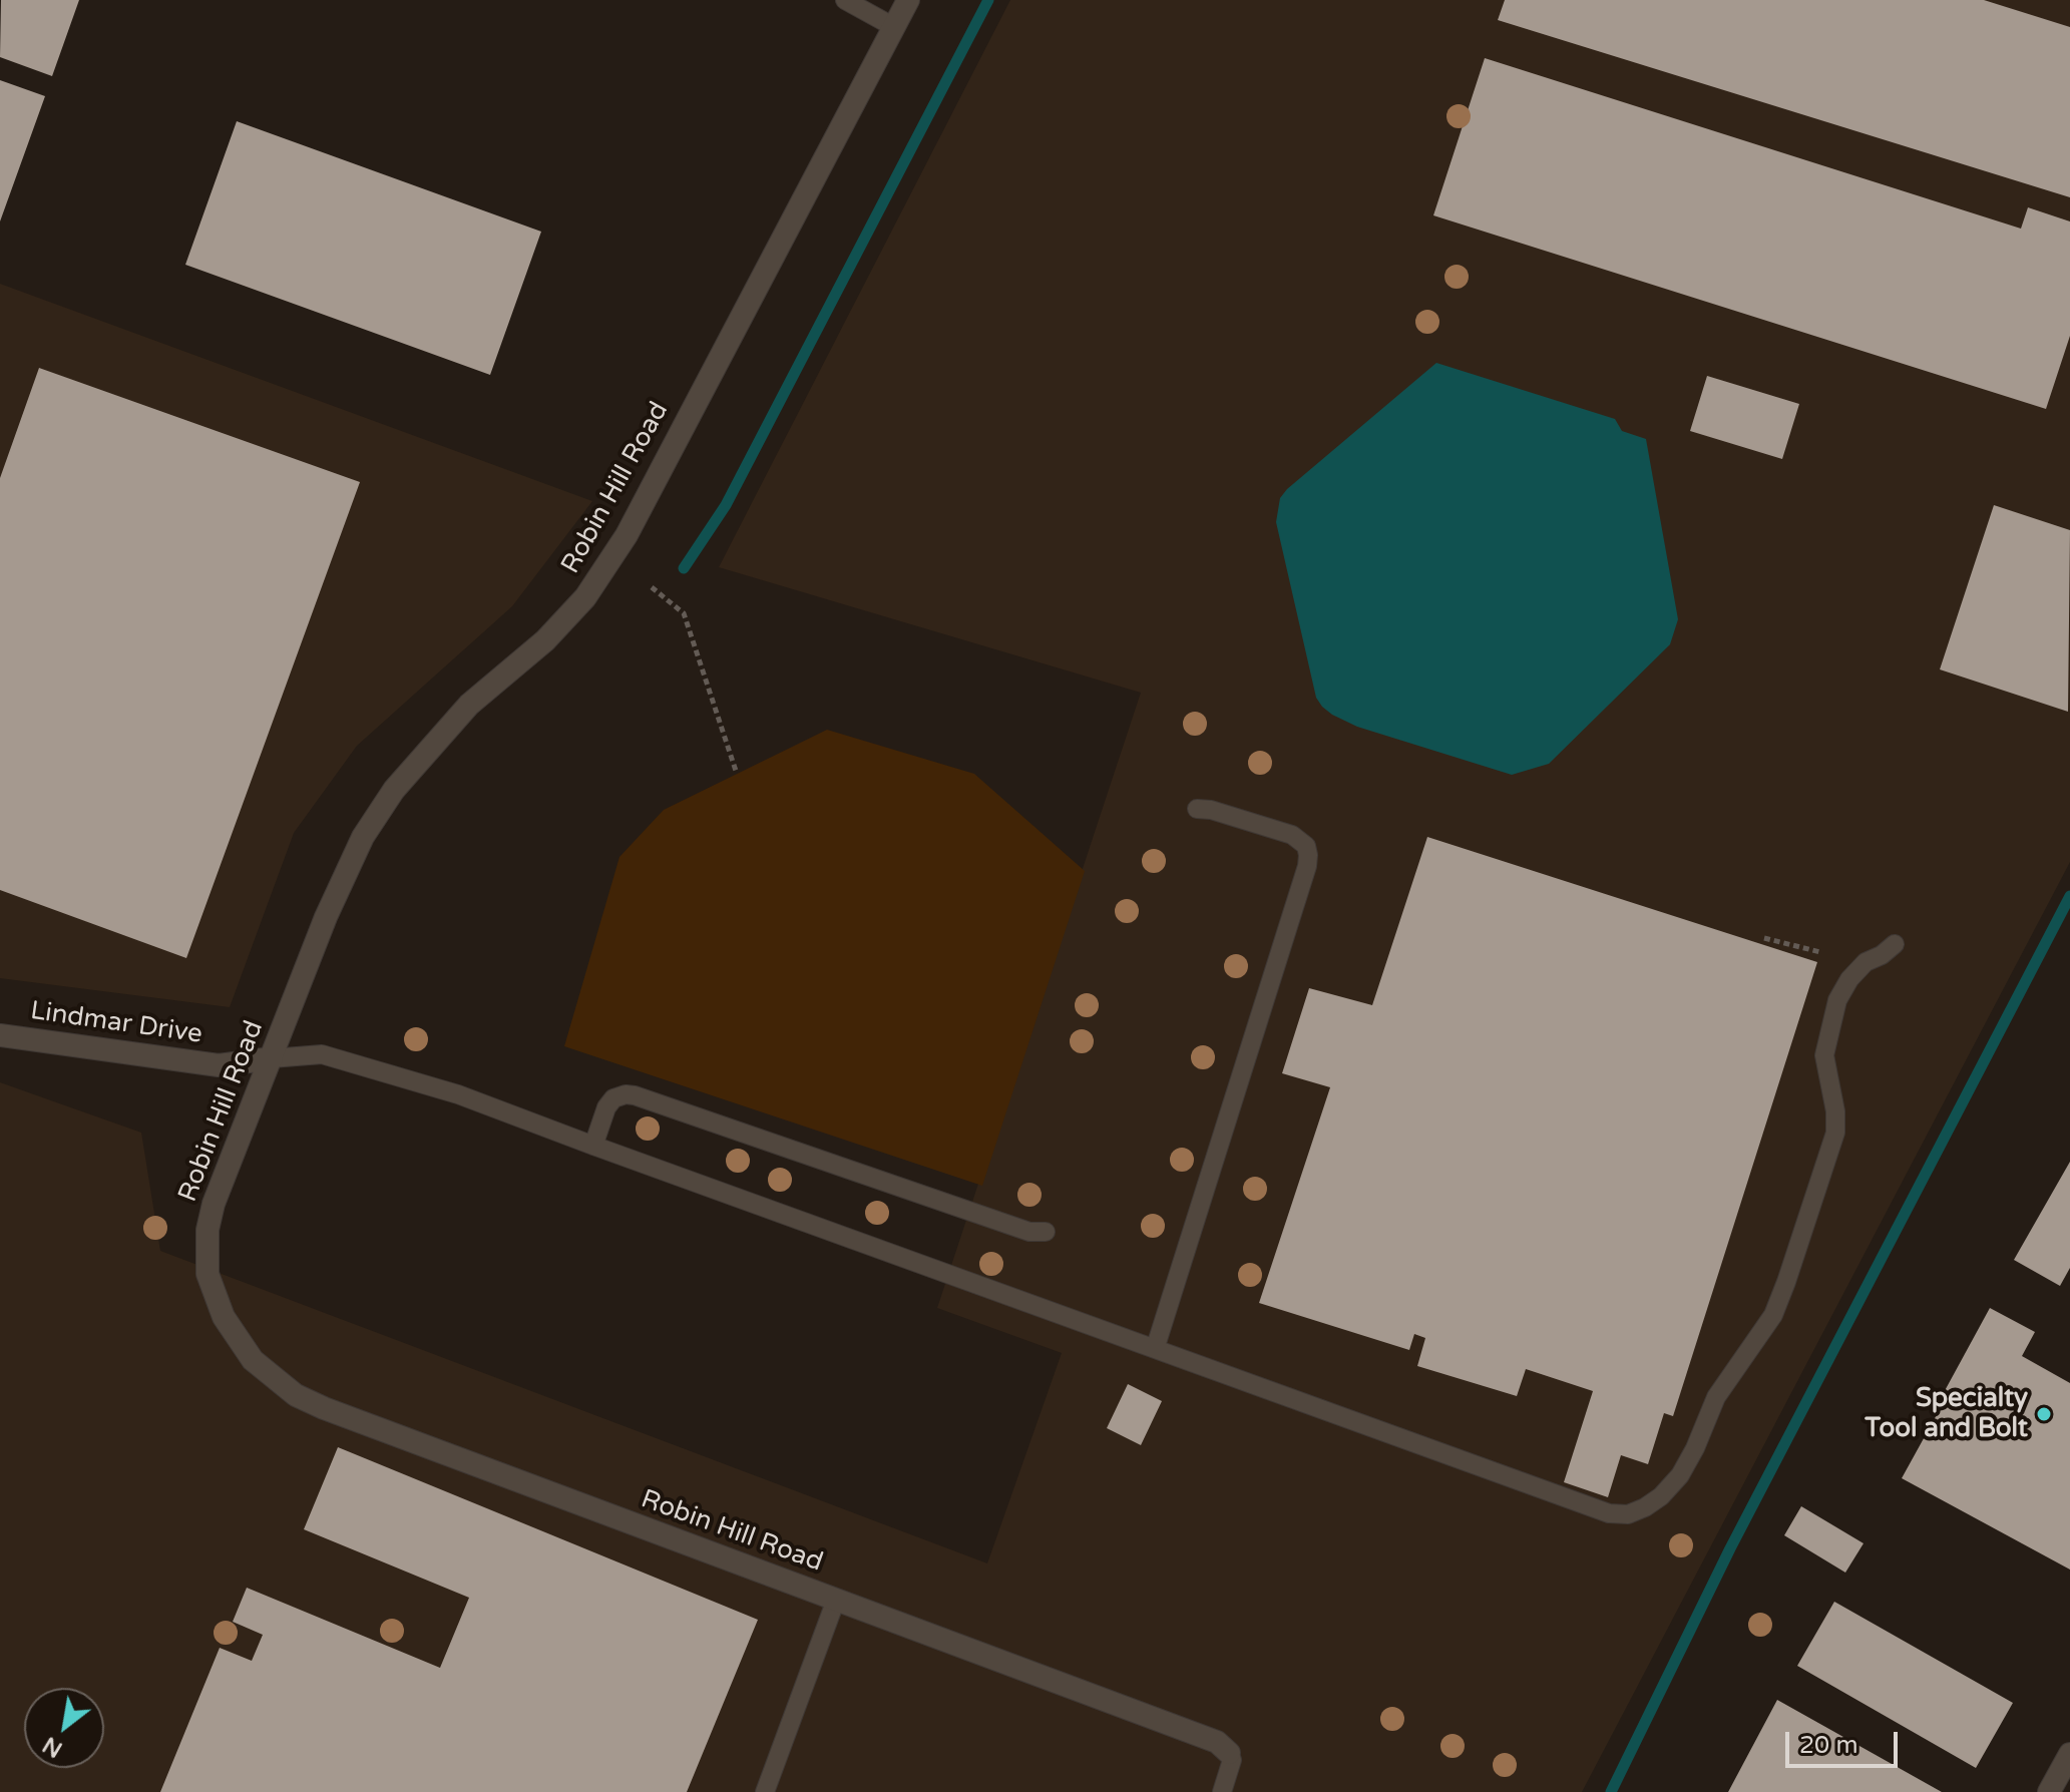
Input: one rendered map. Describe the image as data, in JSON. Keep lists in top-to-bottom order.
{
  "streets": {
    "street": ["Robin Hill Road", "Lindmar Drive"]
  },
  "crossings": [
    ["Robin Hill Road", "Lindmar Drive"]
  ],
  "places": ["Specialty Tool and Bolt"],
  "scale_bar": "20 m",
  "north": "bottom left"
}
